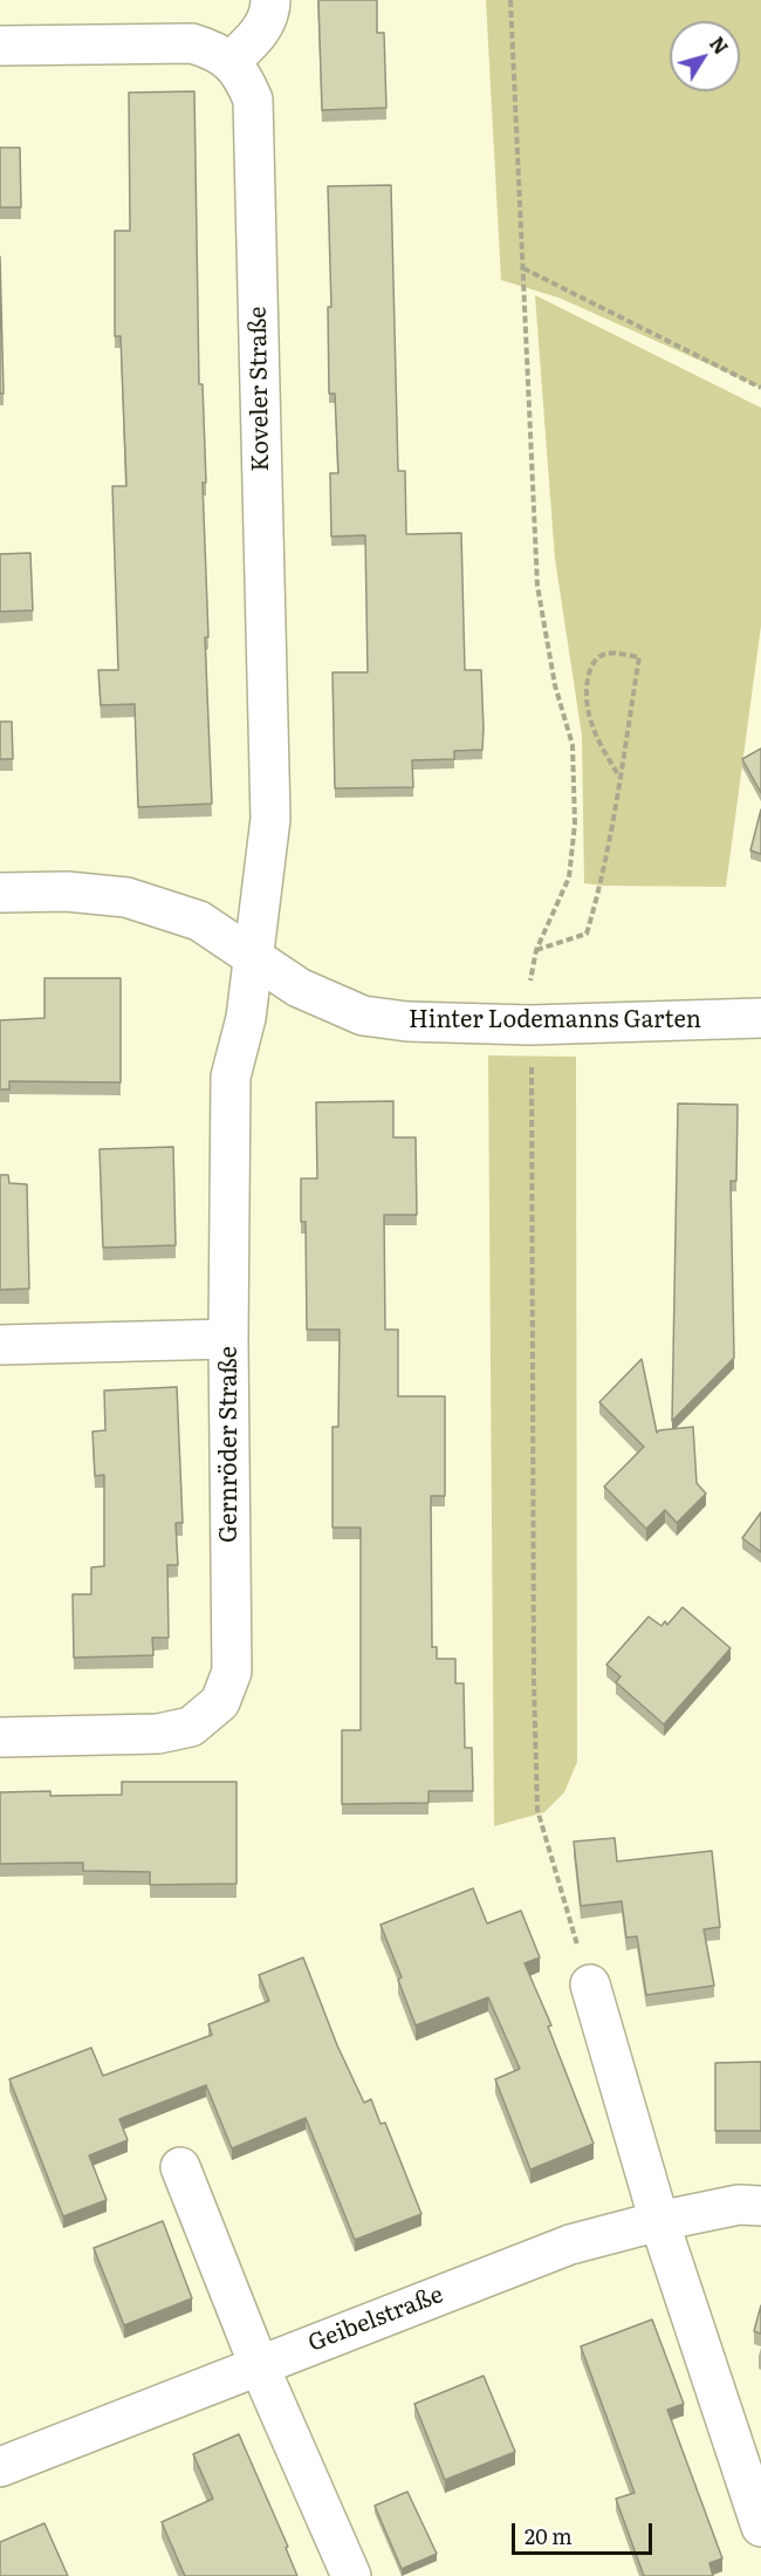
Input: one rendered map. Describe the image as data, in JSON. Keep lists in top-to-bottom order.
{
  "streets": {
    "street": [
      "Koveler Straße",
      "Hinter Lodemanns Garten",
      "Gernröder Straße",
      "Geibelstraße"
    ]
  },
  "crossings": [
    ["Koveler Straße", "Hinter Lodemanns Garten"],
    ["Koveler Straße", "Gernröder Straße"],
    ["Hinter Lodemanns Garten", "Gernröder Straße"]
  ],
  "scale_bar": "20 m",
  "north": "top right"
}
